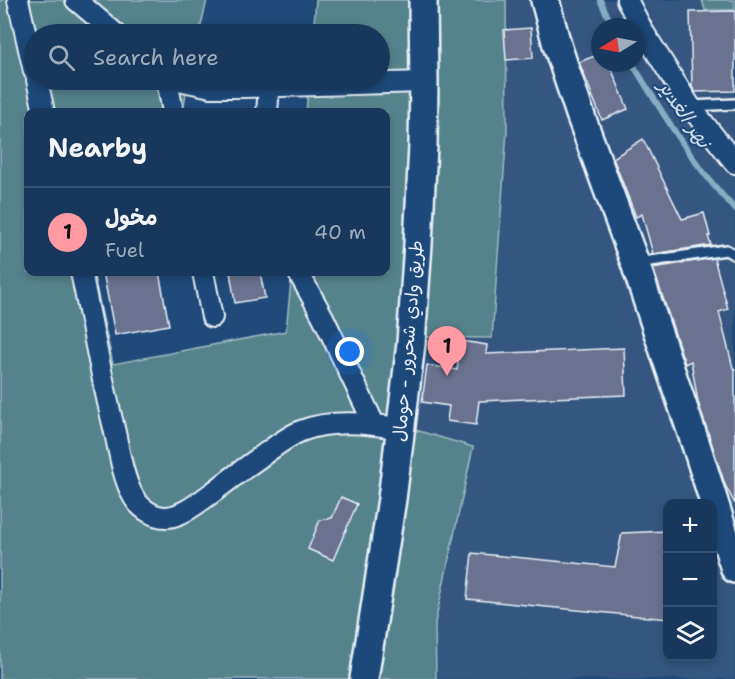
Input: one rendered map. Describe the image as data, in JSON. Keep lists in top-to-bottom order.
{
  "streets": {
    "main road": ["طريق وادي شحرور - حومال"]
  },
  "water": ["نهر الغدير"],
  "north": "left",
  "page": {
    "search": "Search here",
    "heading": "Nearby",
    "list": [
      {
        "mark": "1",
        "name": "مخول",
        "note": "Fuel",
        "value": "40 m"
      }
    ],
    "pins": "1",
    "map_buttons": ["+", "−"]
  }
}
